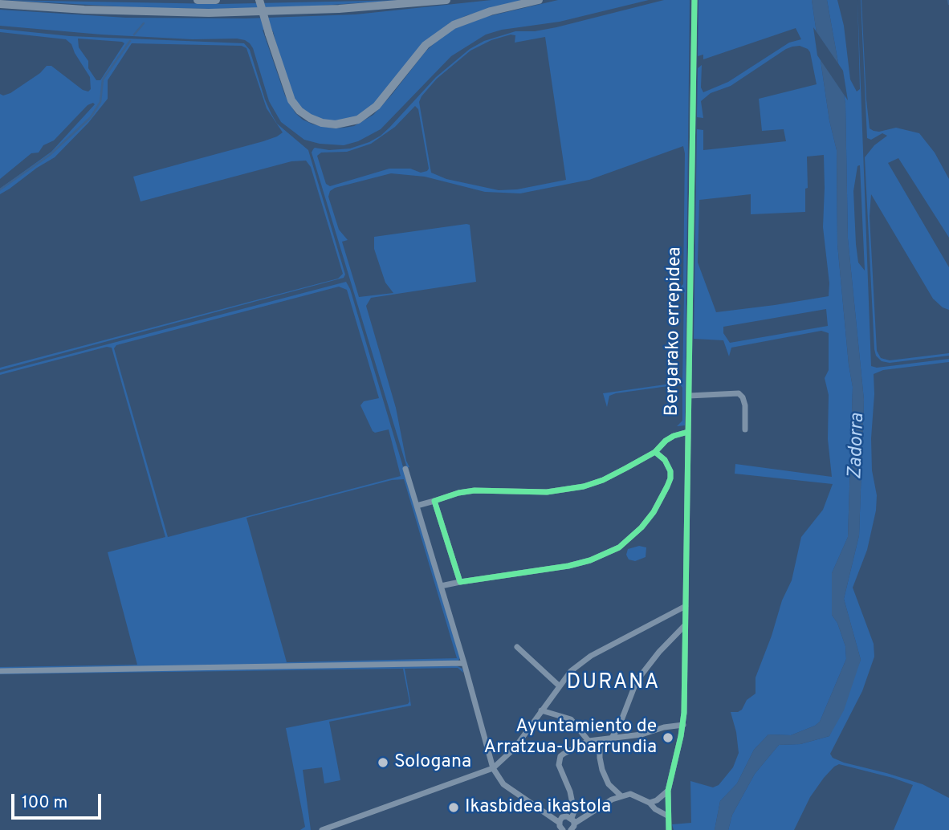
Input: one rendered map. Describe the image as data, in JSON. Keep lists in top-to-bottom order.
{
  "streets": {
    "street": ["Bergarako errepidea"]
  },
  "districts": ["DURANA"],
  "water": ["Zadorra"],
  "places": ["Ayuntamiento de Arratzua-Ubarrundia", "Sologana", "Ikasbidea ikastola"],
  "scale_bar": "100 m"
}
